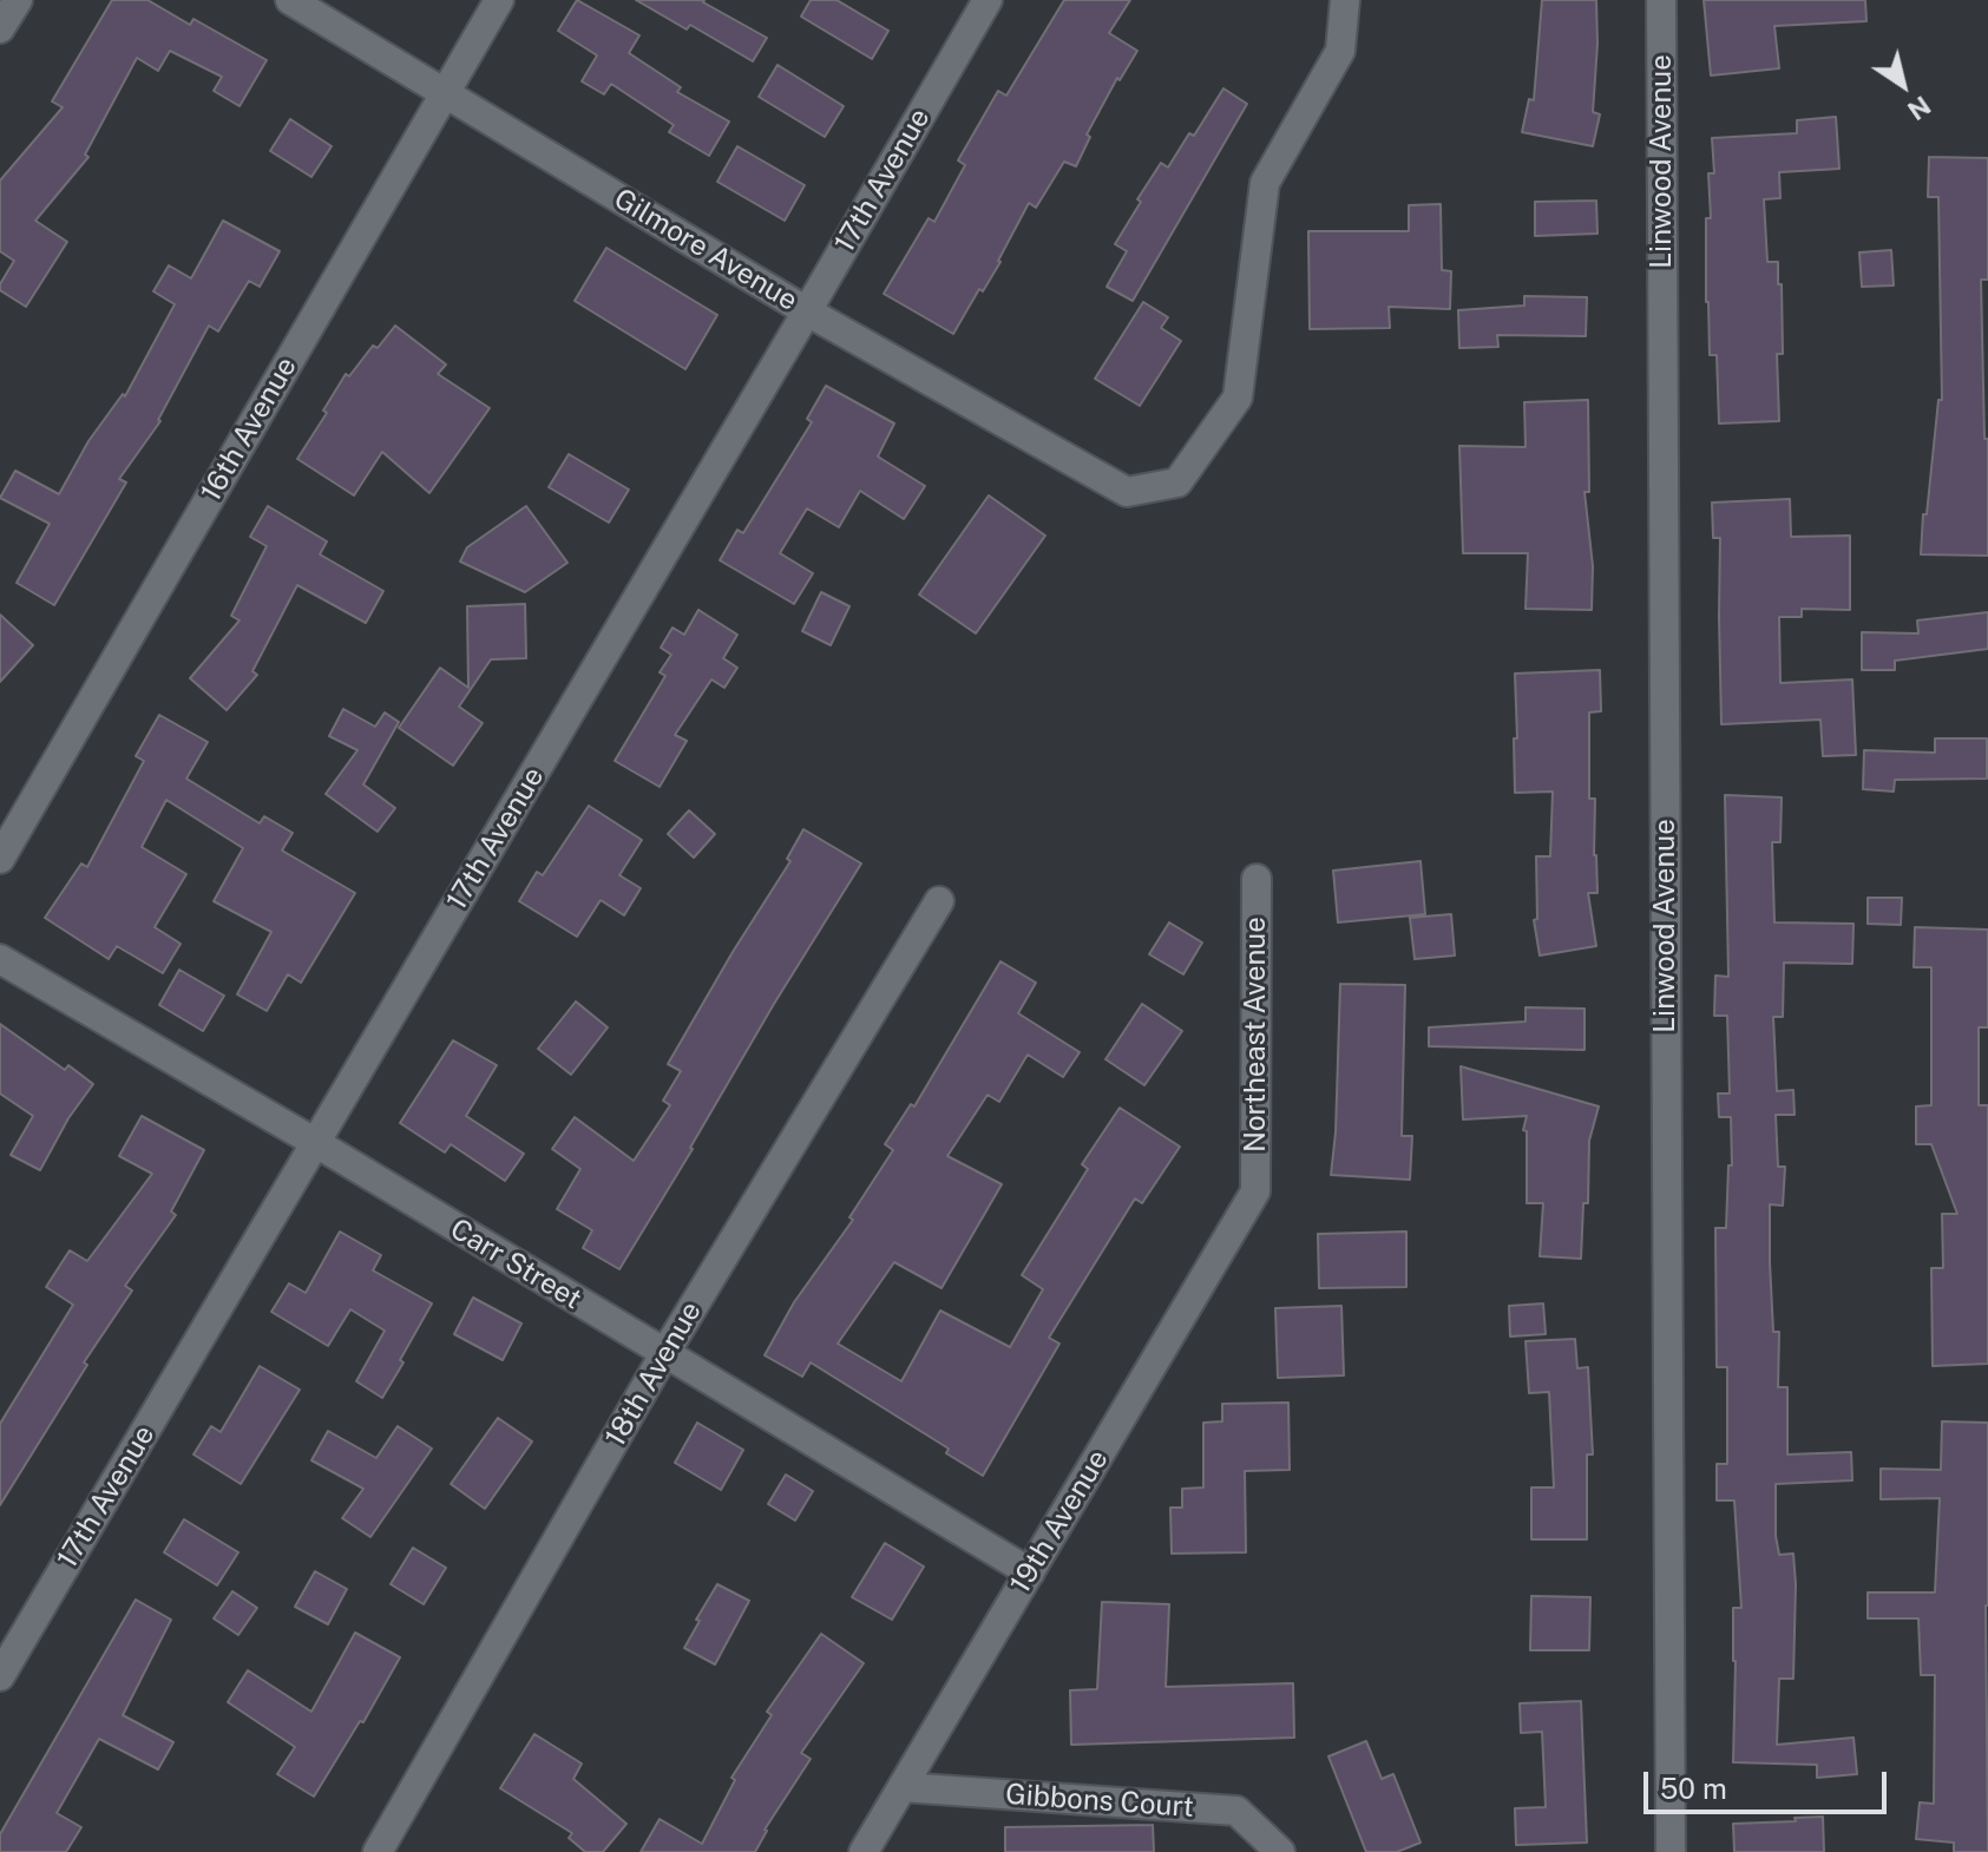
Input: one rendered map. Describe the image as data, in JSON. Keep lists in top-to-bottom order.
{
  "streets": {
    "street": [
      "Linwood Avenue",
      "17th Avenue",
      "Gilmore Avenue",
      "16th Avenue",
      "Northeast Avenue",
      "Carr Street",
      "18th Avenue",
      "19th Avenue",
      "Gibbons Court"
    ]
  },
  "crossings": [
    ["17th Avenue", "Gilmore Avenue"],
    ["17th Avenue", "Carr Street"],
    ["Gilmore Avenue", "16th Avenue"],
    ["Northeast Avenue", "19th Avenue"],
    ["Carr Street", "18th Avenue"],
    ["Carr Street", "19th Avenue"],
    ["19th Avenue", "Gibbons Court"]
  ],
  "scale_bar": "50 m",
  "north": "bottom right"
}
